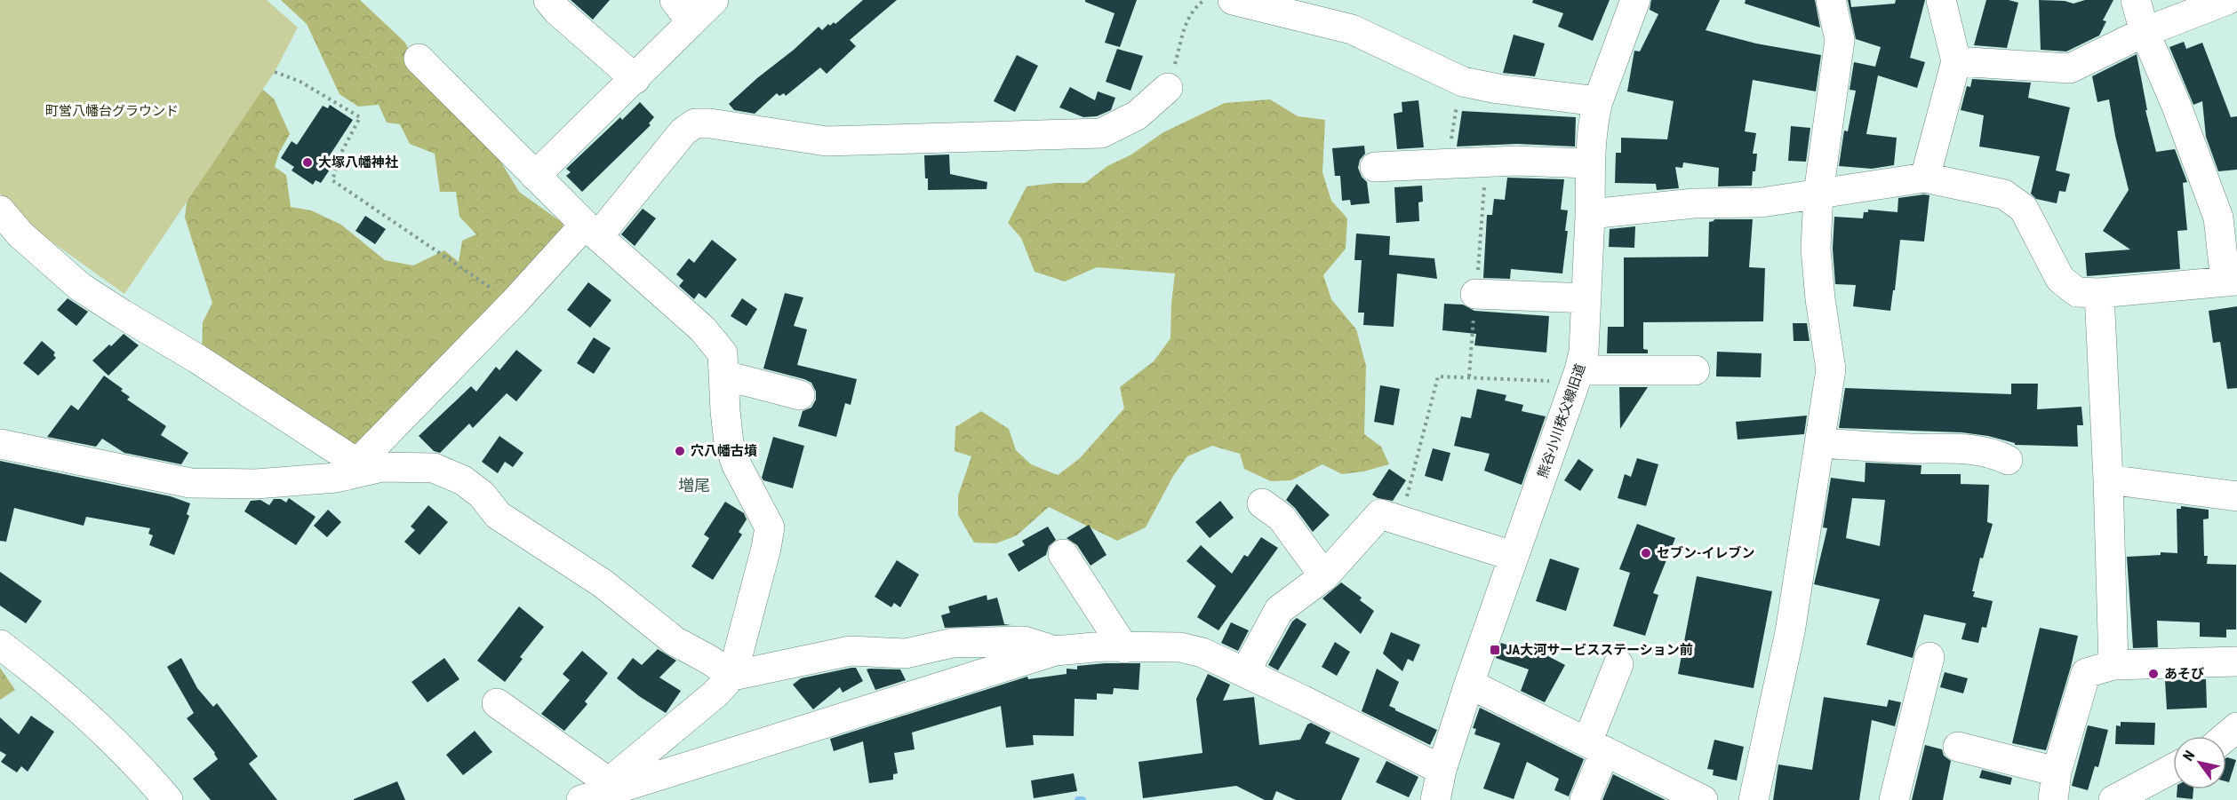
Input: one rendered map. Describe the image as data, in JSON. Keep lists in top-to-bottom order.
{
  "streets": {
    "street": ["熊谷小川秩父線旧道"]
  },
  "districts": ["増尾"],
  "parks": ["町営八幡台グラウンド"],
  "places": {
    "other": [
      "大塚八幡神社",
      "穴八幡古墳",
      "セブン-イレブン",
      "あそび"
    ],
    "transit": ["JA大河サービスステーション前"]
  },
  "north": "top left"
}
